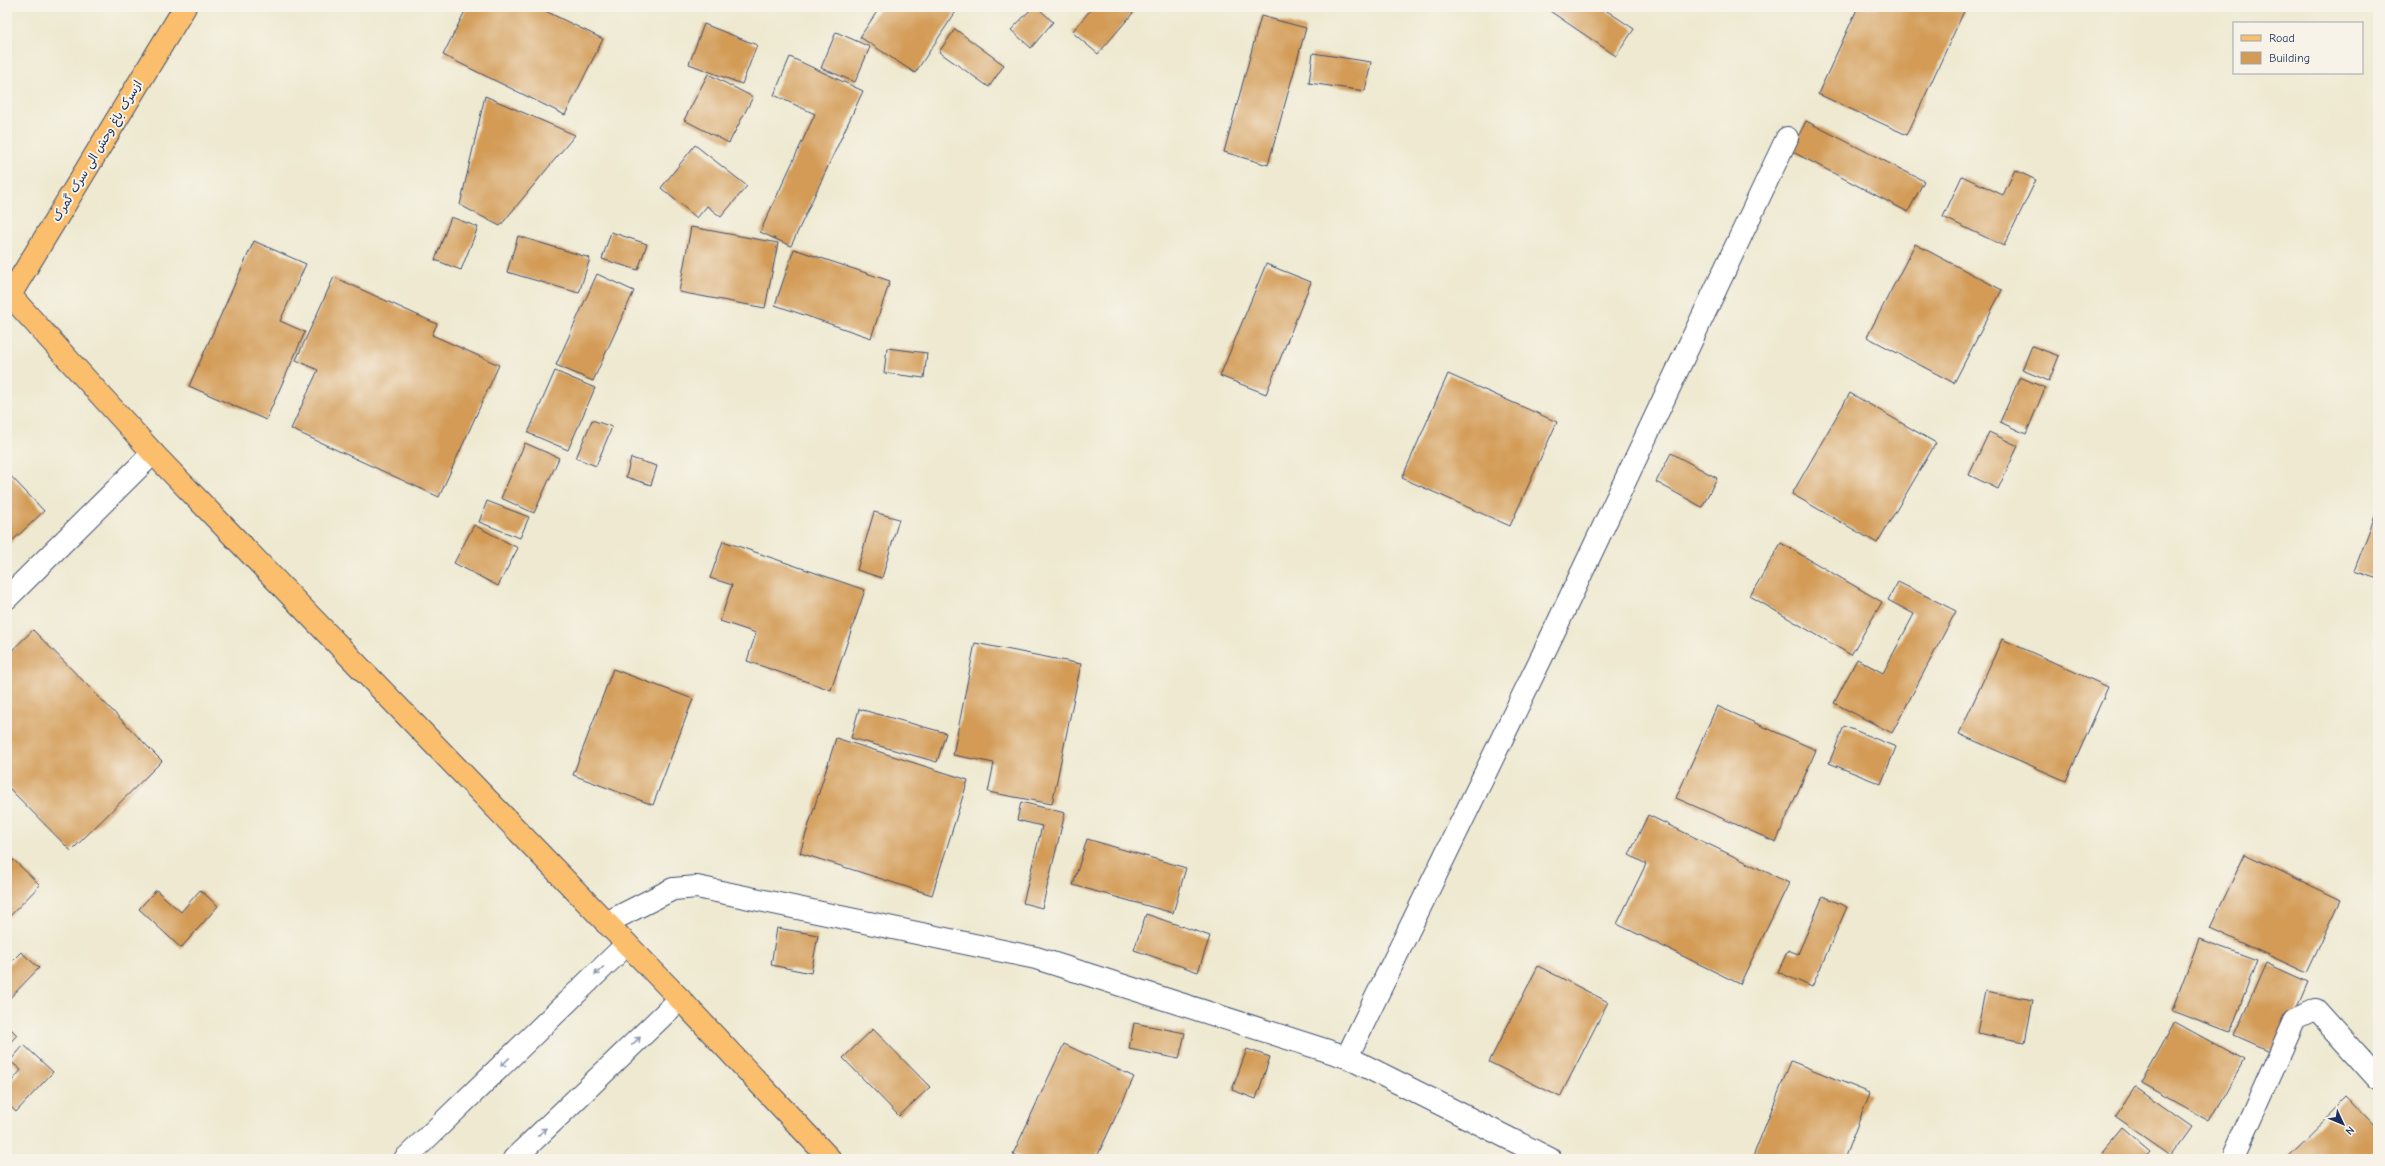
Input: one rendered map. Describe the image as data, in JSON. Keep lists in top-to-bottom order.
{
  "streets": {
    "main road": ["ازسرک باغ وحش الی سرک گمرک"]
  },
  "legend": ["Road", "Building"],
  "north": "bottom right"
}
